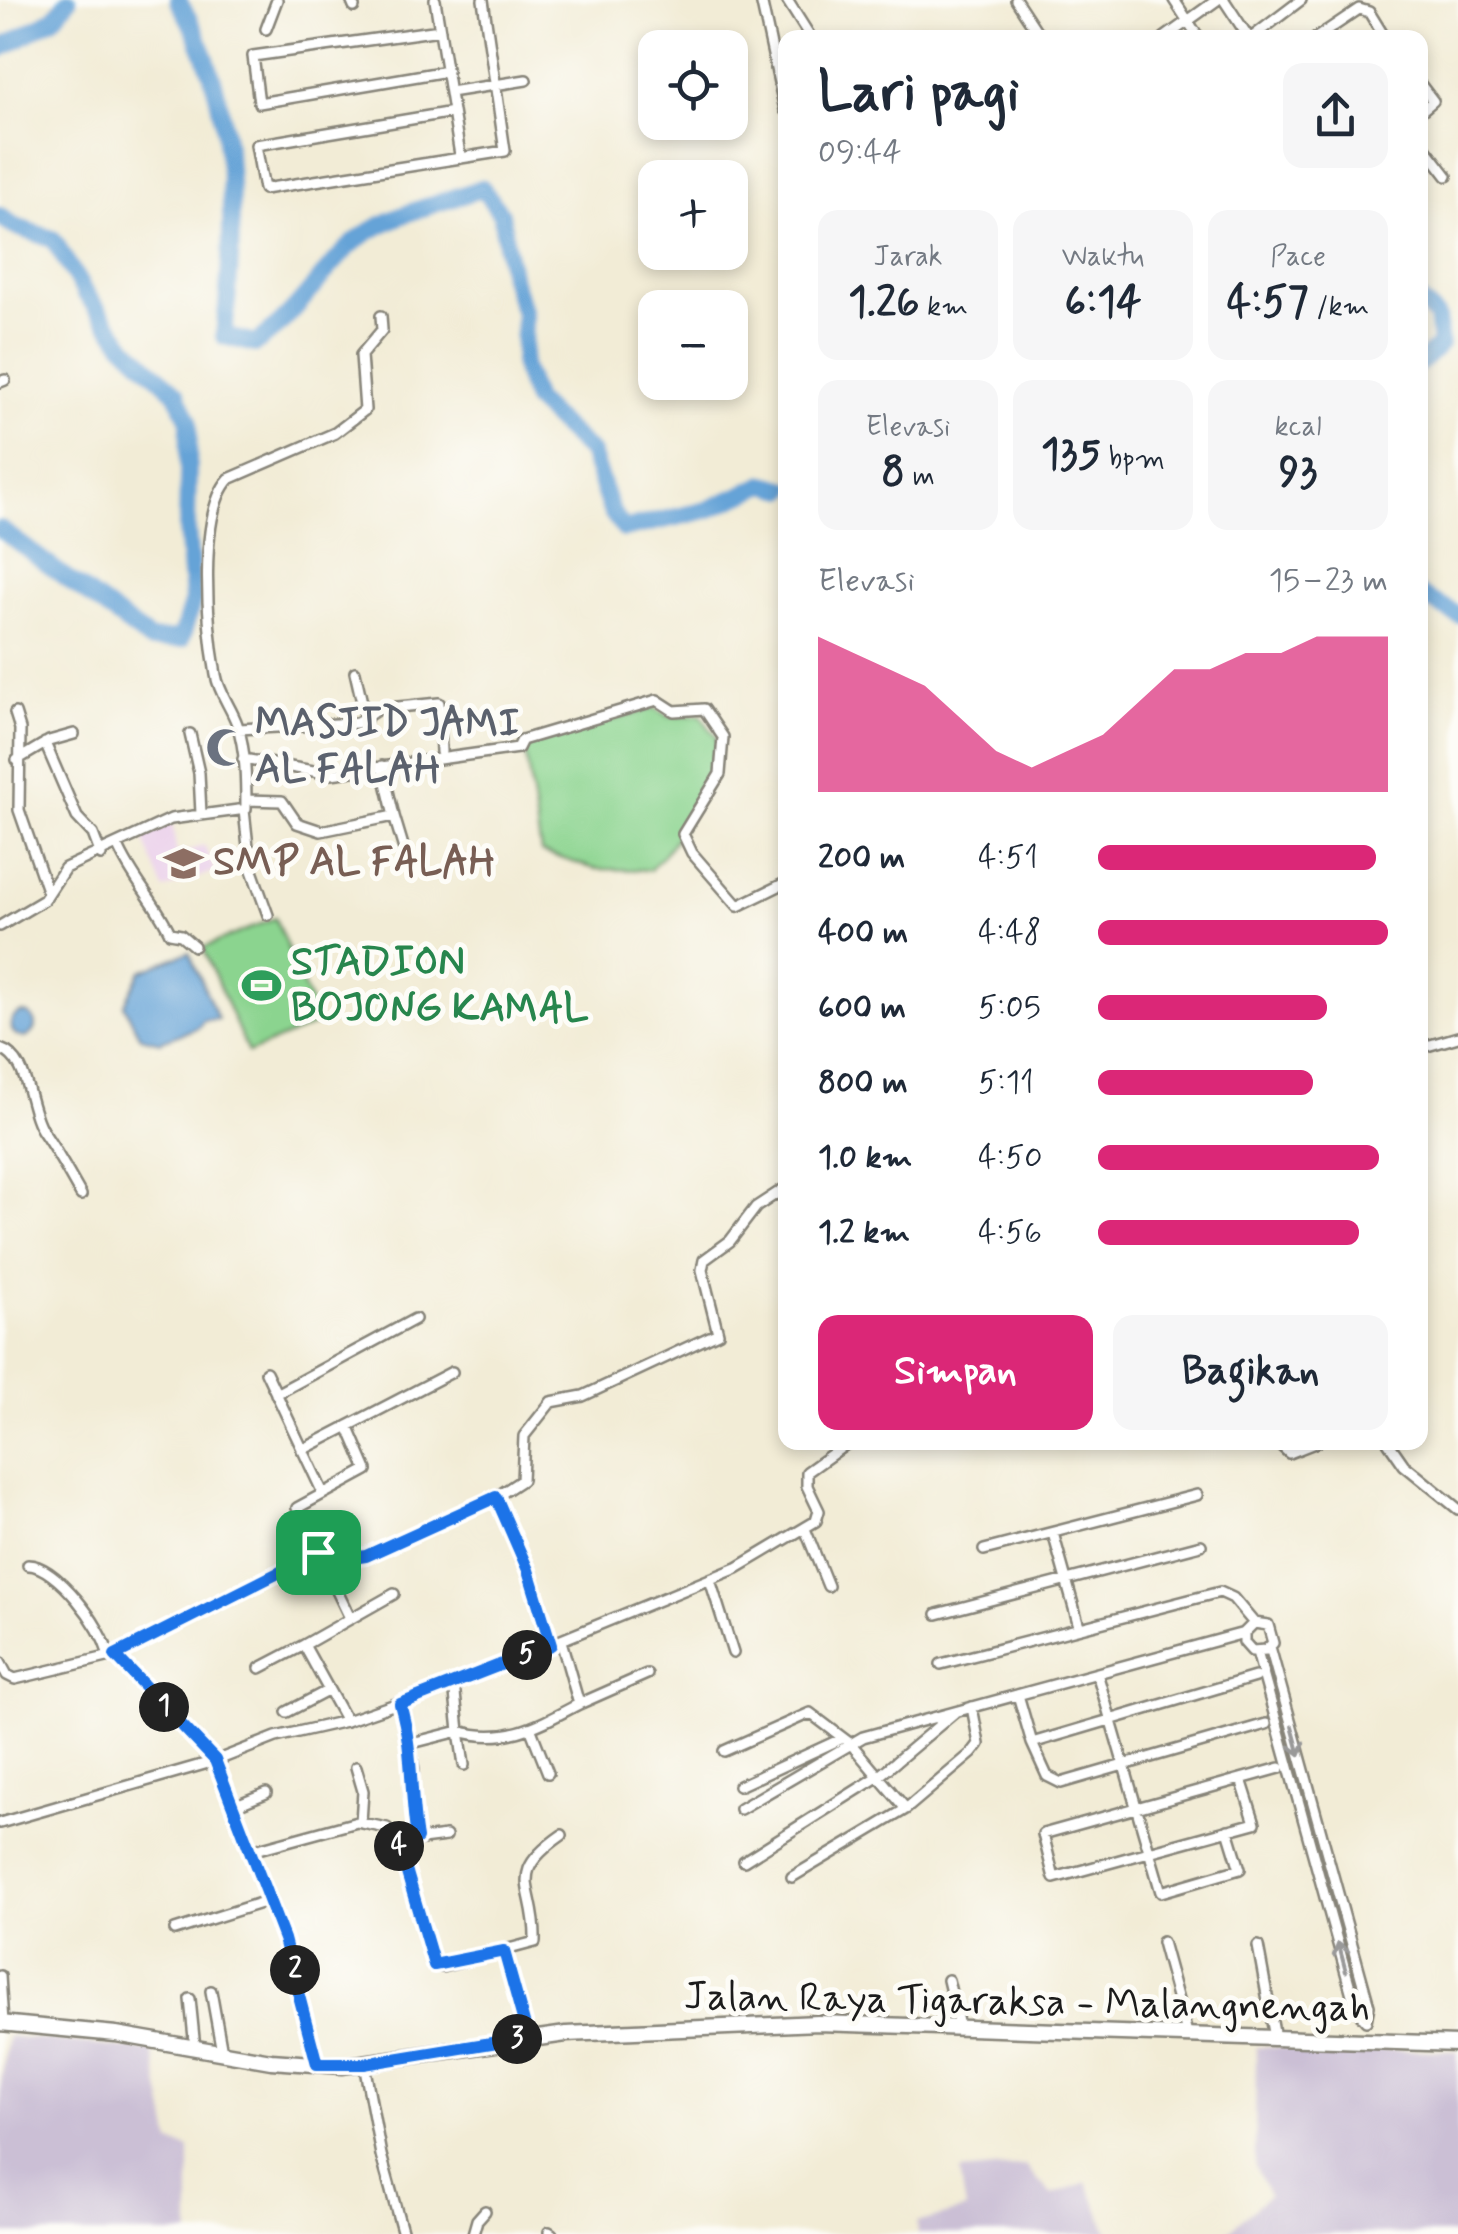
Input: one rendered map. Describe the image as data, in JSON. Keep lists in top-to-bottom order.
{
  "streets": {
    "main road": ["Jalan Raya Tigaraksa - Malangnengah"]
  },
  "places": {
    "mosque": ["MASJID JAMI AL FALAH"],
    "school or university": ["SMP AL FALAH"],
    "sports": ["STADION BOJONG KAMAL"]
  },
  "page": {
    "map_buttons": ["+", "−"],
    "heading": ["Lari pagi", "09:44"],
    "stats": [
      ["Jarak", "1.26 km"],
      ["Waktu", "6:14"],
      ["Pace", "4:57 /km"],
      ["Elevasi", "8 m"],
      ["135 bpm"],
      ["kcal", "93"]
    ],
    "chart": ["Elevasi", "15–23 m"],
    "list": [
      {
        "name": "200 m",
        "note": "4:51"
      },
      {
        "name": "400 m",
        "note": "4:48"
      },
      {
        "name": "600 m",
        "note": "5:05"
      },
      {
        "name": "800 m",
        "note": "5:11"
      },
      {
        "name": "1.0 km",
        "note": "4:50"
      },
      {
        "name": "1.2 km",
        "note": "4:56"
      }
    ],
    "buttons": ["Simpan", "Bagikan"],
    "pins": [
      "5",
      "1",
      "4",
      "2",
      "3"
    ]
  }
}
